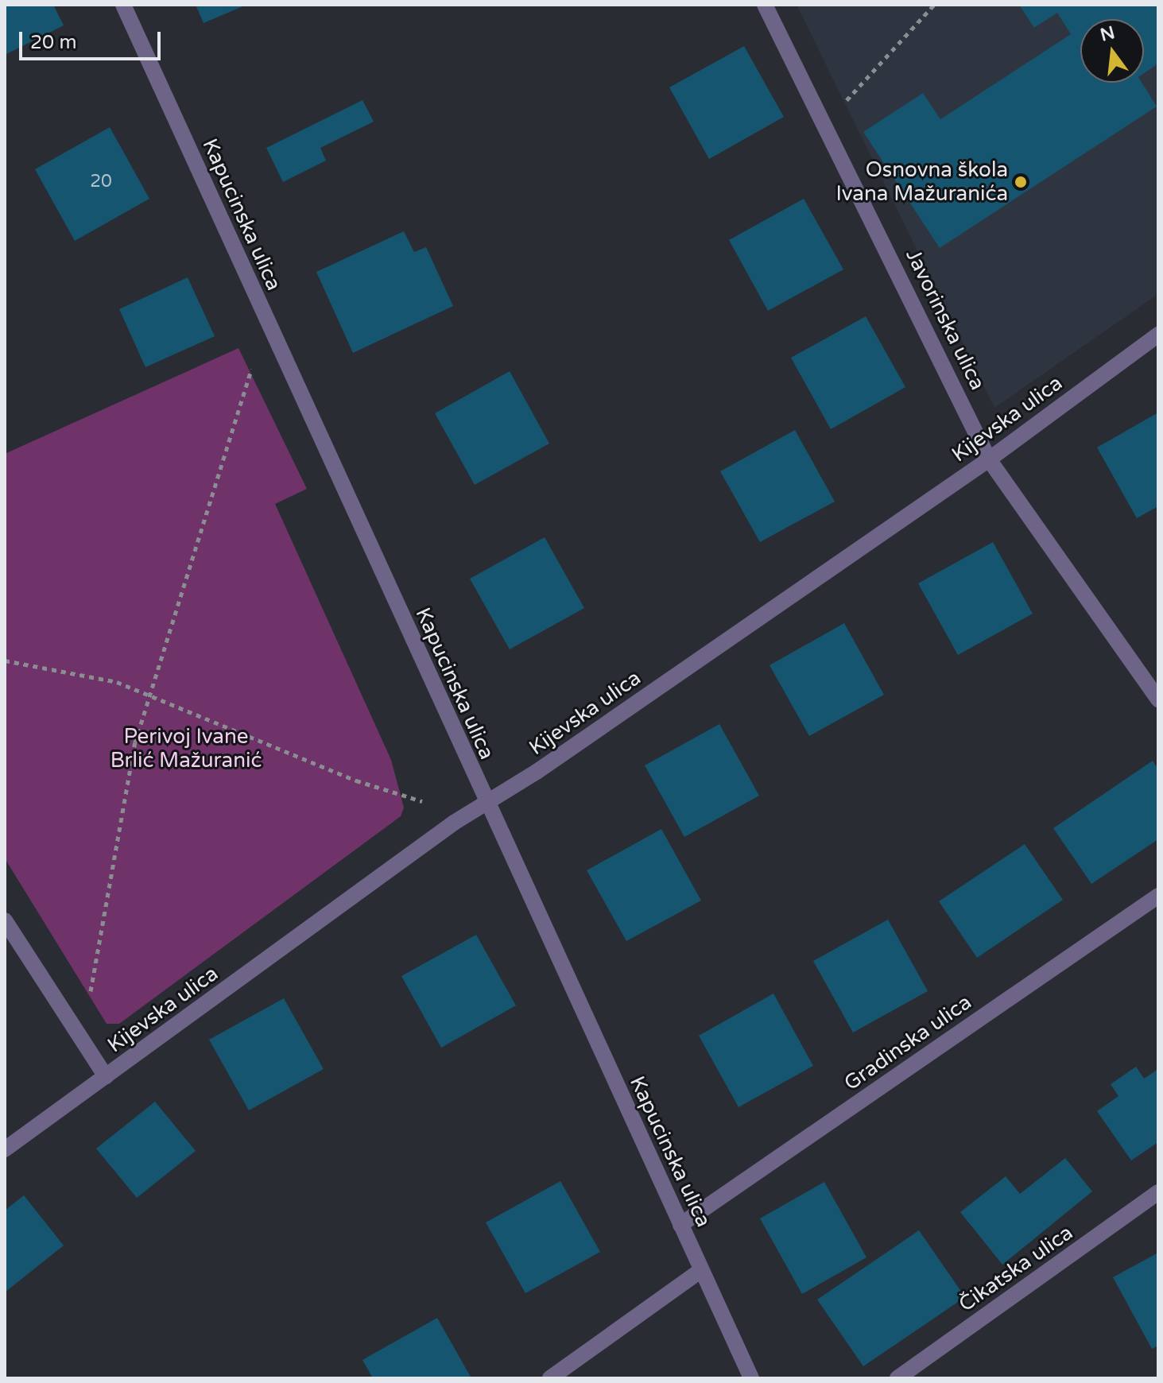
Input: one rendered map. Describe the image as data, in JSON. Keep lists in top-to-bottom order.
{
  "streets": {
    "street": [
      "Kapucinska ulica",
      "Javorinska ulica",
      "Kijevska ulica",
      "Gradinska ulica",
      "Čikatska ulica"
    ]
  },
  "crossings": [
    ["Kapucinska ulica", "Kijevska ulica"],
    ["Kapucinska ulica", "Gradinska ulica"],
    ["Javorinska ulica", "Kijevska ulica"]
  ],
  "parks": ["Perivoj Ivane Brlić Mažuranić"],
  "places": ["Osnovna škola Ivana Mažuranića"],
  "house_numbers": ["20"],
  "scale_bar": "20 m",
  "north": "top"
}
